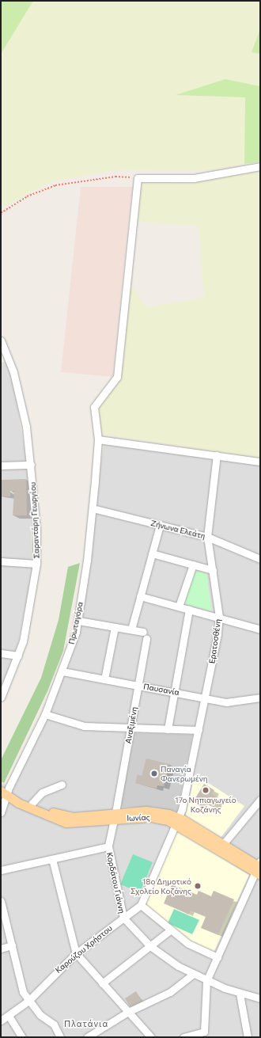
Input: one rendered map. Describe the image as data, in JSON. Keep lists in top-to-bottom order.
{
  "streets": {
    "main road": ["Ιωνίας"],
    "street": [
      "Σαραντάρη Γεωργίου",
      "Ζήνωνα Ελεάτη",
      "Πρωταγόρα",
      "Ερατοσθένη",
      "Παυσανία",
      "Αναξιμένη",
      "Κορδάτου Γιάννη",
      "Καρούζου Χρήστου"
    ]
  },
  "crossings": [
    ["Ζήνωνα Ελεάτη", "Πρωταγόρα"],
    ["Ζήνωνα Ελεάτη", "Ερατοσθένη"],
    ["Πρωταγόρα", "Παυσανία"],
    ["Πρωταγόρα", "Ιωνίας"],
    ["Ερατοσθένη", "Παυσανία"],
    ["Ερατοσθένη", "Ιωνίας"],
    ["Ερατοσθένη", "Καρούζου Χρήστου"],
    ["Παυσανία", "Αναξιμένη"],
    ["Αναξιμένη", "Ιωνίας"],
    ["Αναξιμένη", "Κορδάτου Γιάννη"],
    ["Ιωνίας", "Κορδάτου Γιάννη"],
    ["Κορδάτου Γιάννη", "Καρούζου Χρήστου"]
  ],
  "districts": ["Πλατάνια"],
  "places": ["Παναγία Φανερωμένη", "17ο Νηπιαγωγείο Κοζάνης", "18ο Δημοτικό Σχολείο Κοζάνης"]
}
